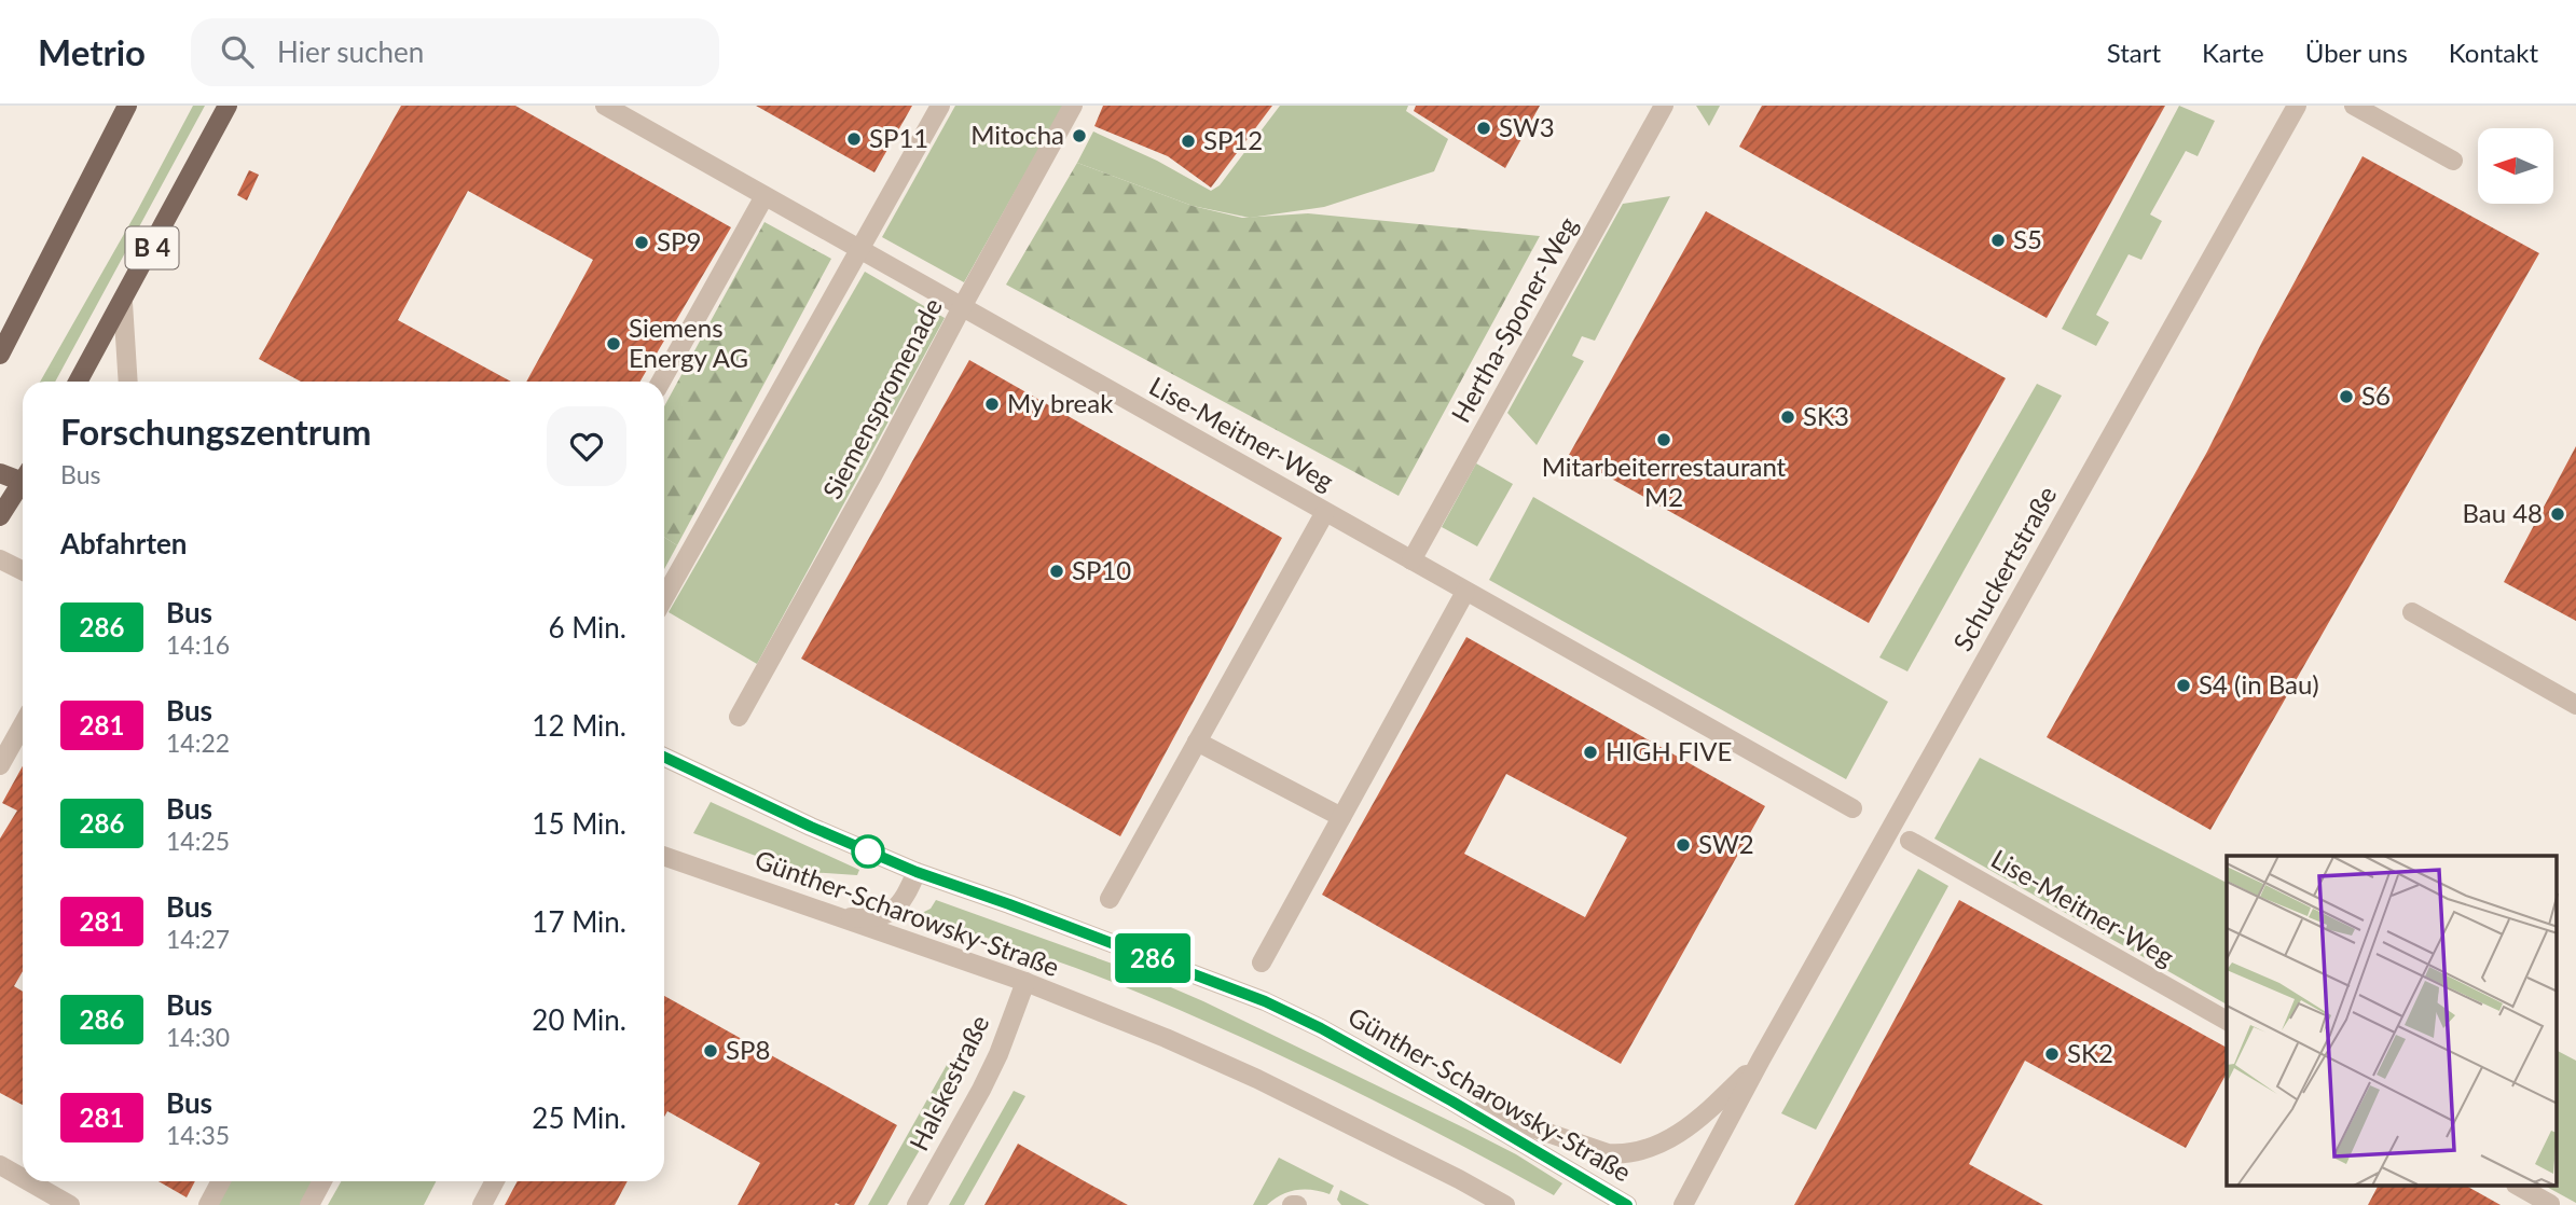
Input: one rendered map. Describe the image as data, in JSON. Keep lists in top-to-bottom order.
{
  "streets": {
    "main road": ["B 4"],
    "street": [
      "Hertha-Sponer-Weg",
      "Siemenspromenade",
      "Lise-Meitner-Weg",
      "Schuckertstraße",
      "Günther-Scharowsky-Straße",
      "Halskestraße"
    ]
  },
  "crossings": [
    ["Hertha-Sponer-Weg", "Lise-Meitner-Weg"],
    ["Siemenspromenade", "Lise-Meitner-Weg"],
    ["Schuckertstraße", "Günther-Scharowsky-Straße"],
    ["Günther-Scharowsky-Straße", "Halskestraße"]
  ],
  "places": [
    "SW3",
    "Mitocha",
    "SP11",
    "SP12",
    "S5",
    "SP9",
    "Siemens Energy AG",
    "S6",
    "My break",
    "SK3",
    "Mitarbeiterrestaurant M2",
    "Bau 48",
    "SP10",
    "S4 (in Bau)",
    "HIGH FIVE",
    "SW2",
    "SP8",
    "SK2"
  ],
  "lines": ["bus line 286"],
  "north": "left",
  "page": {
    "header": "Metrio",
    "search": "Hier suchen",
    "nav": [
      "Start",
      "Karte",
      "Über uns",
      "Kontakt"
    ],
    "on_map": "286",
    "heading": [
      ["Forschungszentrum", "Bus"],
      "Abfahrten"
    ],
    "list": [
      {
        "mark": "286",
        "name": "Bus",
        "note": "14:16",
        "value": "6 Min."
      },
      {
        "mark": "281",
        "name": "Bus",
        "note": "14:22",
        "value": "12 Min."
      },
      {
        "mark": "286",
        "name": "Bus",
        "note": "14:25",
        "value": "15 Min."
      },
      {
        "mark": "281",
        "name": "Bus",
        "note": "14:27",
        "value": "17 Min."
      },
      {
        "mark": "286",
        "name": "Bus",
        "note": "14:30",
        "value": "20 Min."
      },
      {
        "mark": "281",
        "name": "Bus",
        "note": "14:35",
        "value": "25 Min."
      }
    ]
  }
}
